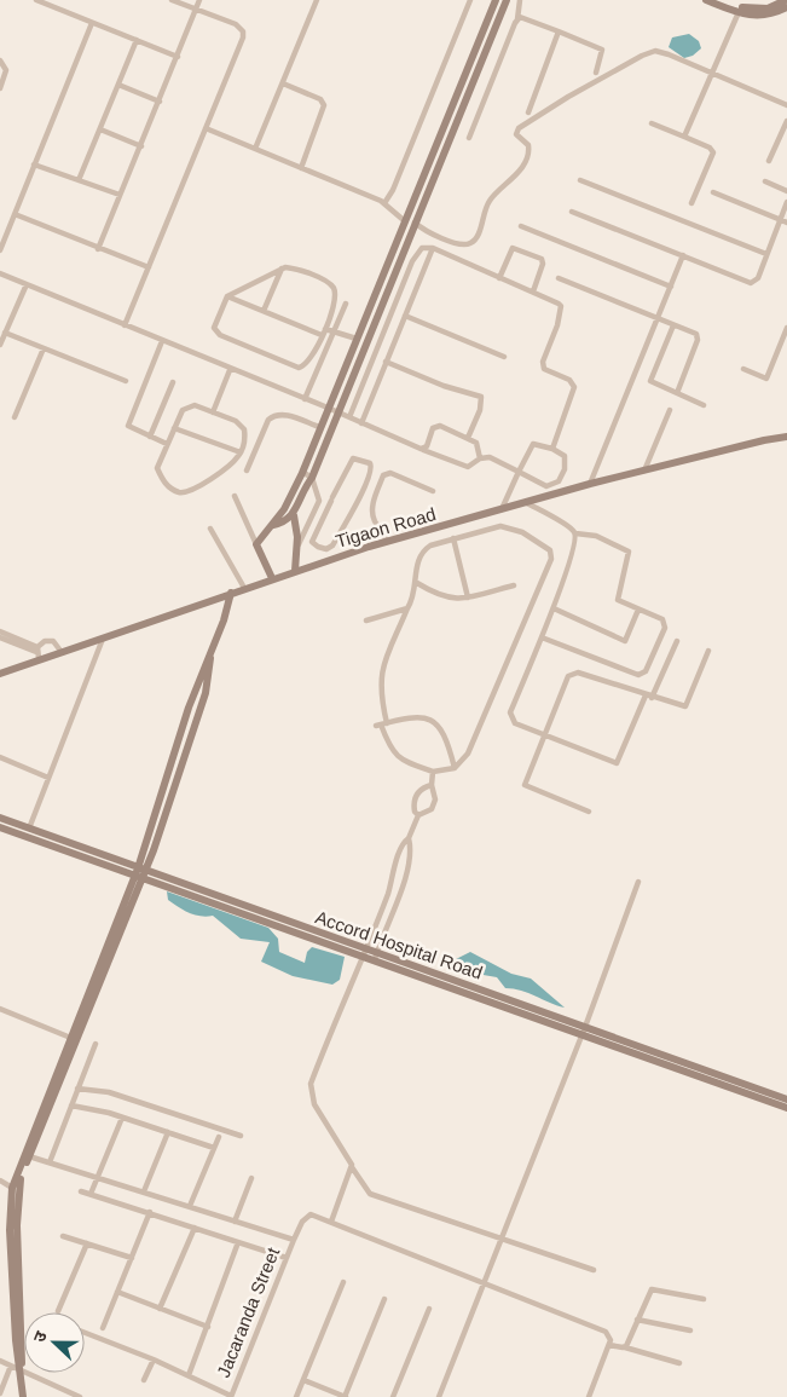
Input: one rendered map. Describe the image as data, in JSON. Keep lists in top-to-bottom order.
{
  "streets": {
    "street": ["Tigaon Road", "Accord Hospital Road", "Jacaranda Street"]
  },
  "north": "left"
}
